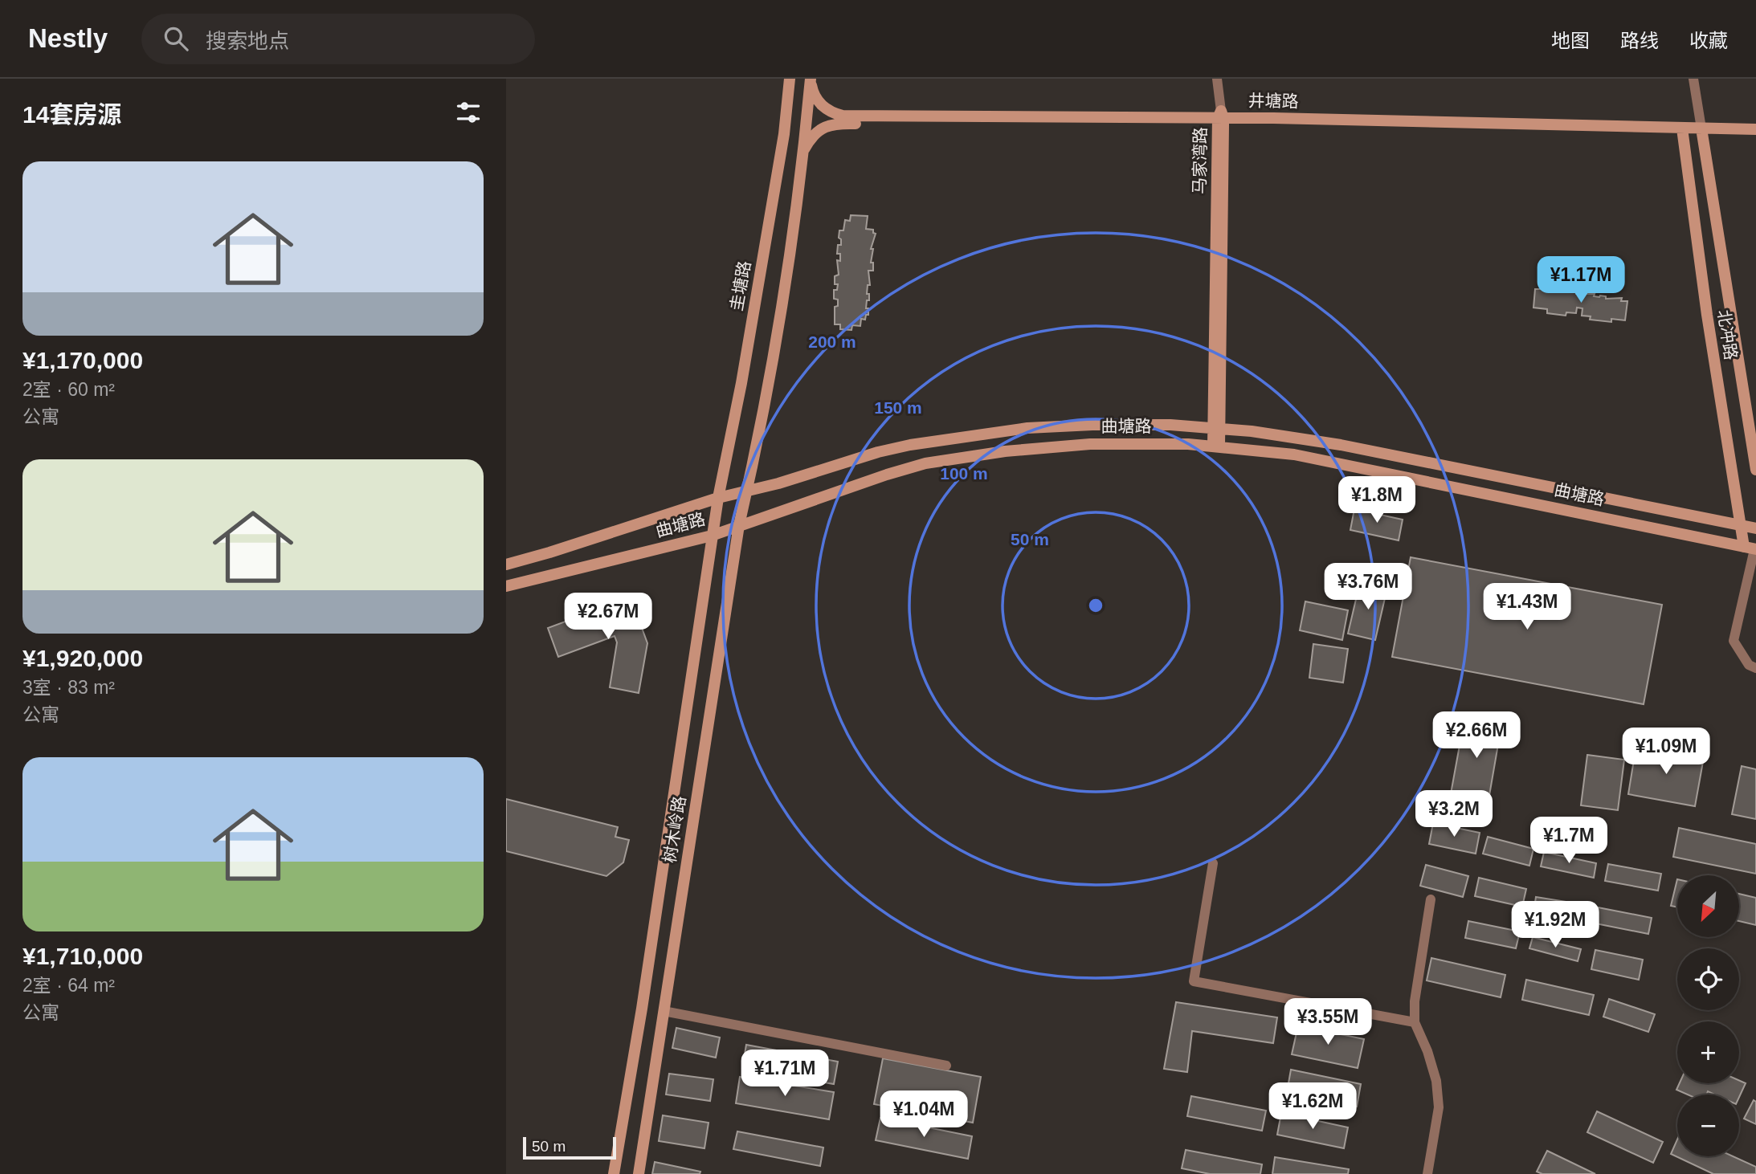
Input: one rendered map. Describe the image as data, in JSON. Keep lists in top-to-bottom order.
{
  "streets": {
    "main road": [
      "井塘路",
      "马家湾路",
      "圭塘路",
      "北冲路",
      "曲塘路",
      "树木岭路"
    ]
  },
  "crossings": [
    ["井塘路", "马家湾路"],
    ["井塘路", "北冲路"],
    ["马家湾路", "曲塘路"],
    ["圭塘路", "曲塘路"],
    ["圭塘路", "树木岭路"],
    ["北冲路", "曲塘路"],
    ["曲塘路", "树木岭路"]
  ],
  "scale_bar": "50 m",
  "north": "bottom left",
  "page": {
    "header": "Nestly",
    "search": "搜索地点",
    "nav": ["地图", "路线", "收藏"],
    "heading": "14套房源",
    "list": [
      {
        "name": "¥1,170,000",
        "note": "2室 · 60 m² · 公寓"
      },
      {
        "name": "¥1,920,000",
        "note": "3室 · 83 m² · 公寓"
      },
      {
        "name": "¥1,710,000",
        "note": "2室 · 64 m² · 公寓"
      }
    ],
    "price": [
      "¥1.17M",
      "¥1.8M",
      "¥3.76M",
      "¥1.43M",
      "¥2.67M",
      "¥2.66M",
      "¥1.09M",
      "¥3.2M",
      "¥1.7M",
      "¥1.92M",
      "¥3.55M",
      "¥1.71M",
      "¥1.62M",
      "¥1.04M"
    ],
    "map_buttons": ["+", "−"],
    "scale": "50 m"
  },
  "rings": [
    "200 m",
    "150 m",
    "100 m",
    "50 m"
  ]
}
